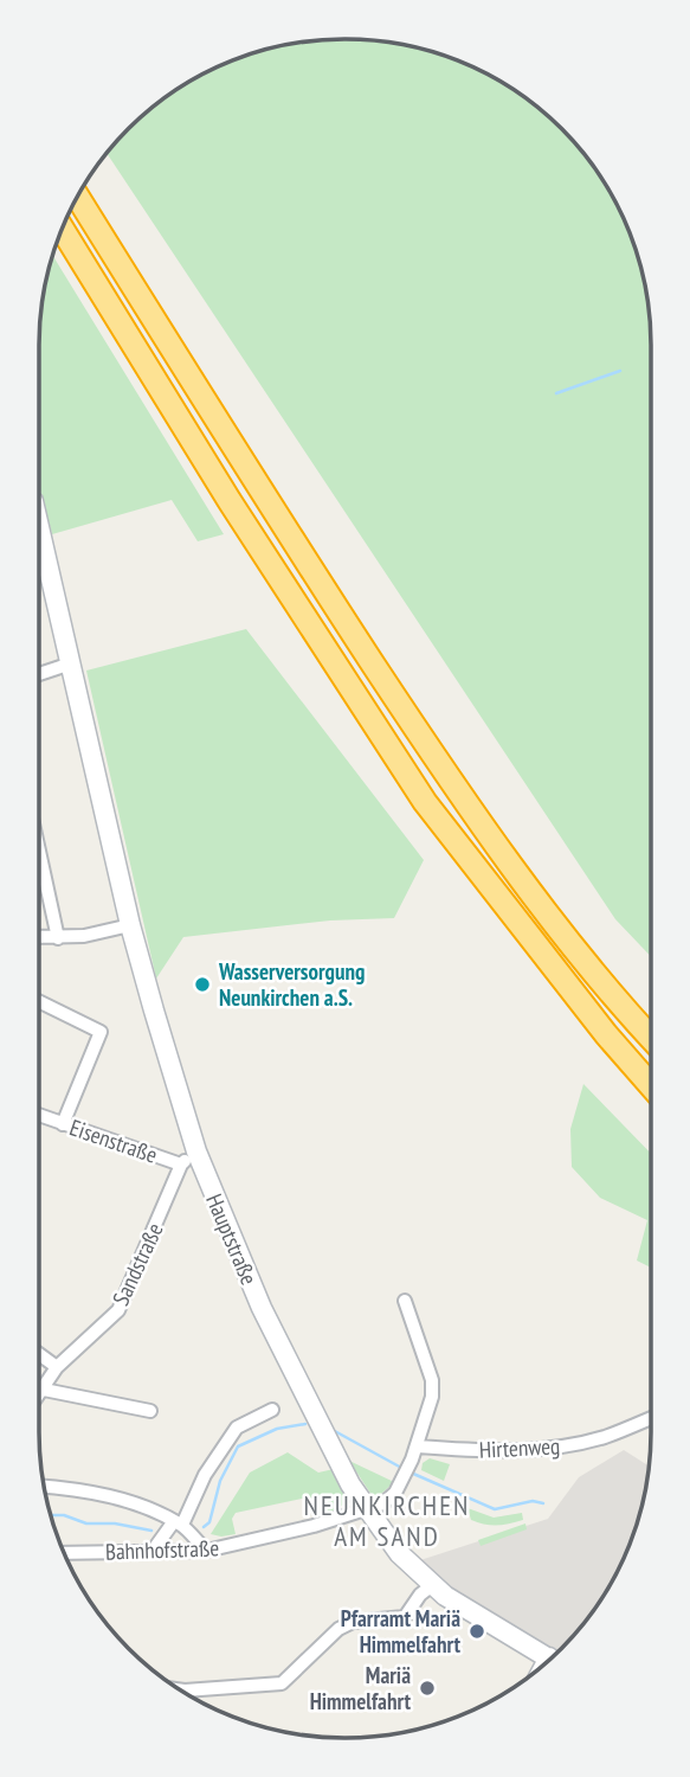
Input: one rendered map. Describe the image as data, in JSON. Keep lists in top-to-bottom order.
{
  "streets": {
    "main road": ["Hauptstraße"],
    "street": [
      "Eisenstraße",
      "Sandstraße",
      "Hirtenweg",
      "Bahnhofstraße"
    ]
  },
  "crossings": [
    ["Eisenstraße", "Hauptstraße"],
    ["Eisenstraße", "Sandstraße"],
    ["Hauptstraße", "Bahnhofstraße"]
  ],
  "districts": ["NEUNKIRCHEN AM SAND"],
  "places": ["Wasserversorgung Neunkirchen a.S.", "Pfarramt Mariä Himmelfahrt", "Mariä Himmelfahrt"]
}
